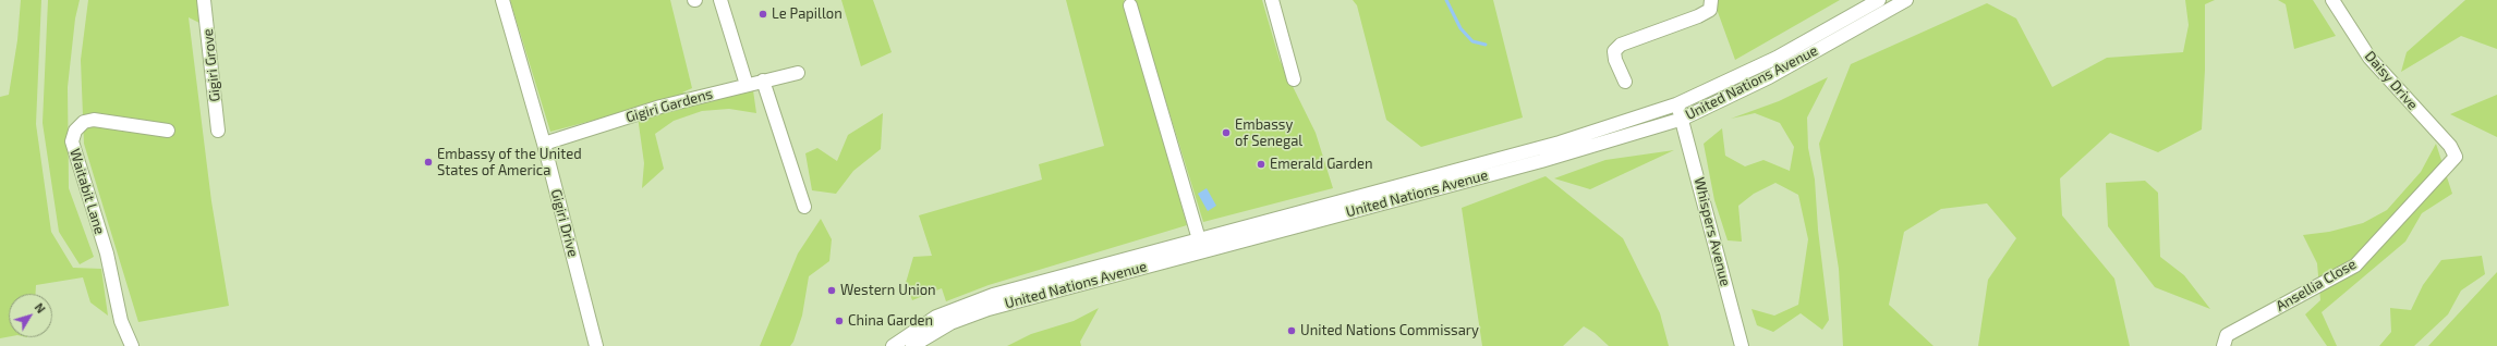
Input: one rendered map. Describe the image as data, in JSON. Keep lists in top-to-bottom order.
{
  "streets": {
    "street": [
      "Gigiri Grove",
      "Daisy Drive",
      "United Nations Avenue",
      "Gigiri Gardens",
      "Waitabit Lane",
      "Gigiri Drive",
      "Whispers Avenue",
      "Ansellia Close"
    ]
  },
  "crossings": [
    ["Daisy Drive", "Ansellia Close"],
    ["United Nations Avenue", "Whispers Avenue"],
    ["Gigiri Gardens", "Gigiri Drive"]
  ],
  "places": [
    "Le Papillon",
    "Embassy of Senegal",
    "Embassy of the United States of America",
    "Emerald Garden",
    "Western Union",
    "China Garden",
    "United Nations Commissary"
  ],
  "north": "top right"
}
